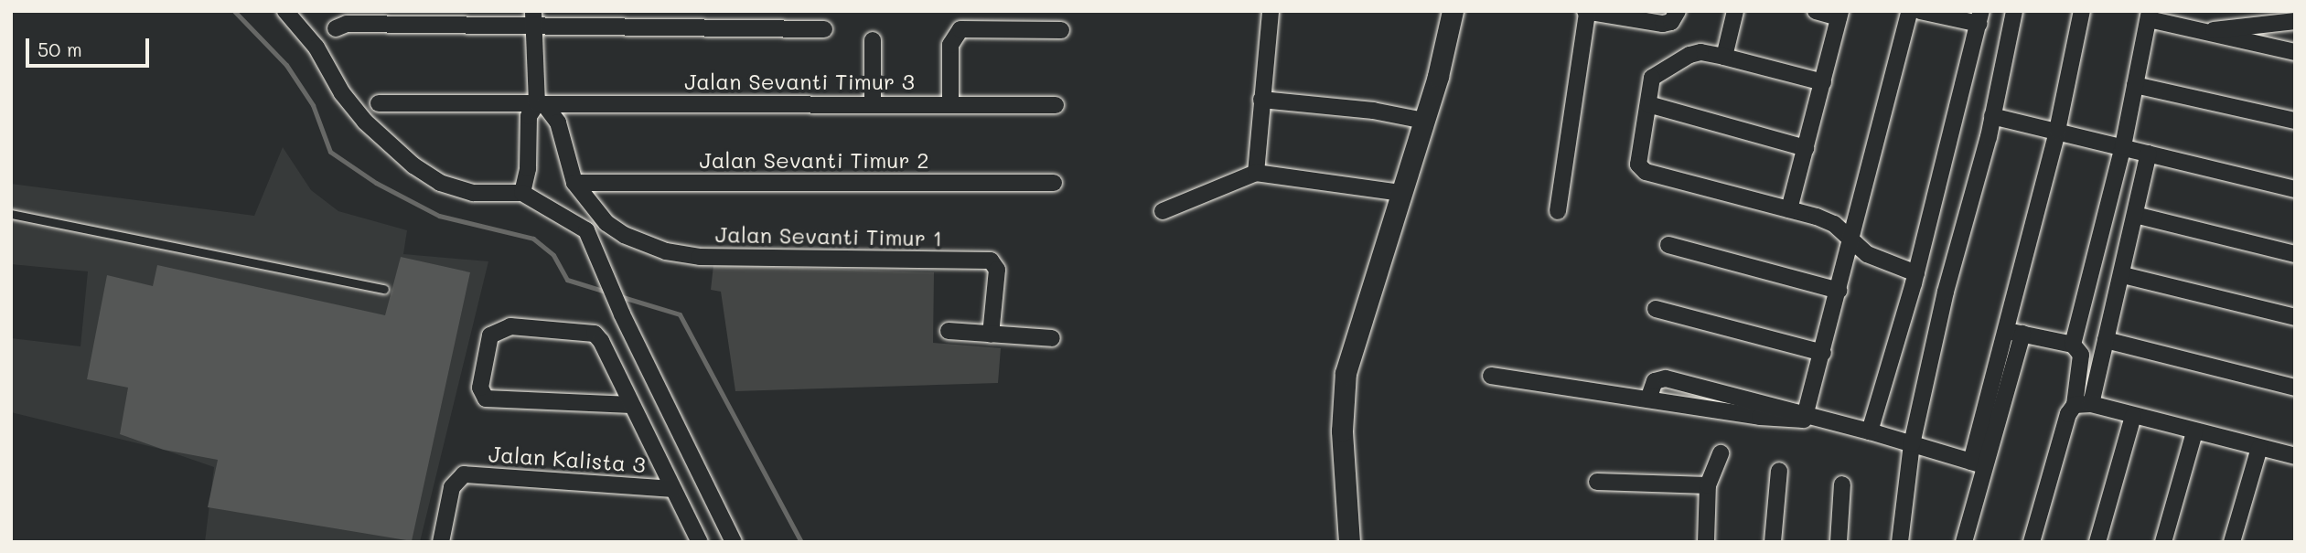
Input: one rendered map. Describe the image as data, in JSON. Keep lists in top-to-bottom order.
{
  "streets": {
    "street": [
      "Jalan Sevanti Timur 3",
      "Jalan Sevanti Timur 2",
      "Jalan Sevanti Timur 1",
      "Jalan Kalista 3"
    ]
  },
  "crossings": [
    ["Jalan Sevanti Timur 2", "Jalan Sevanti Timur 1"]
  ],
  "scale_bar": "50 m"
}
